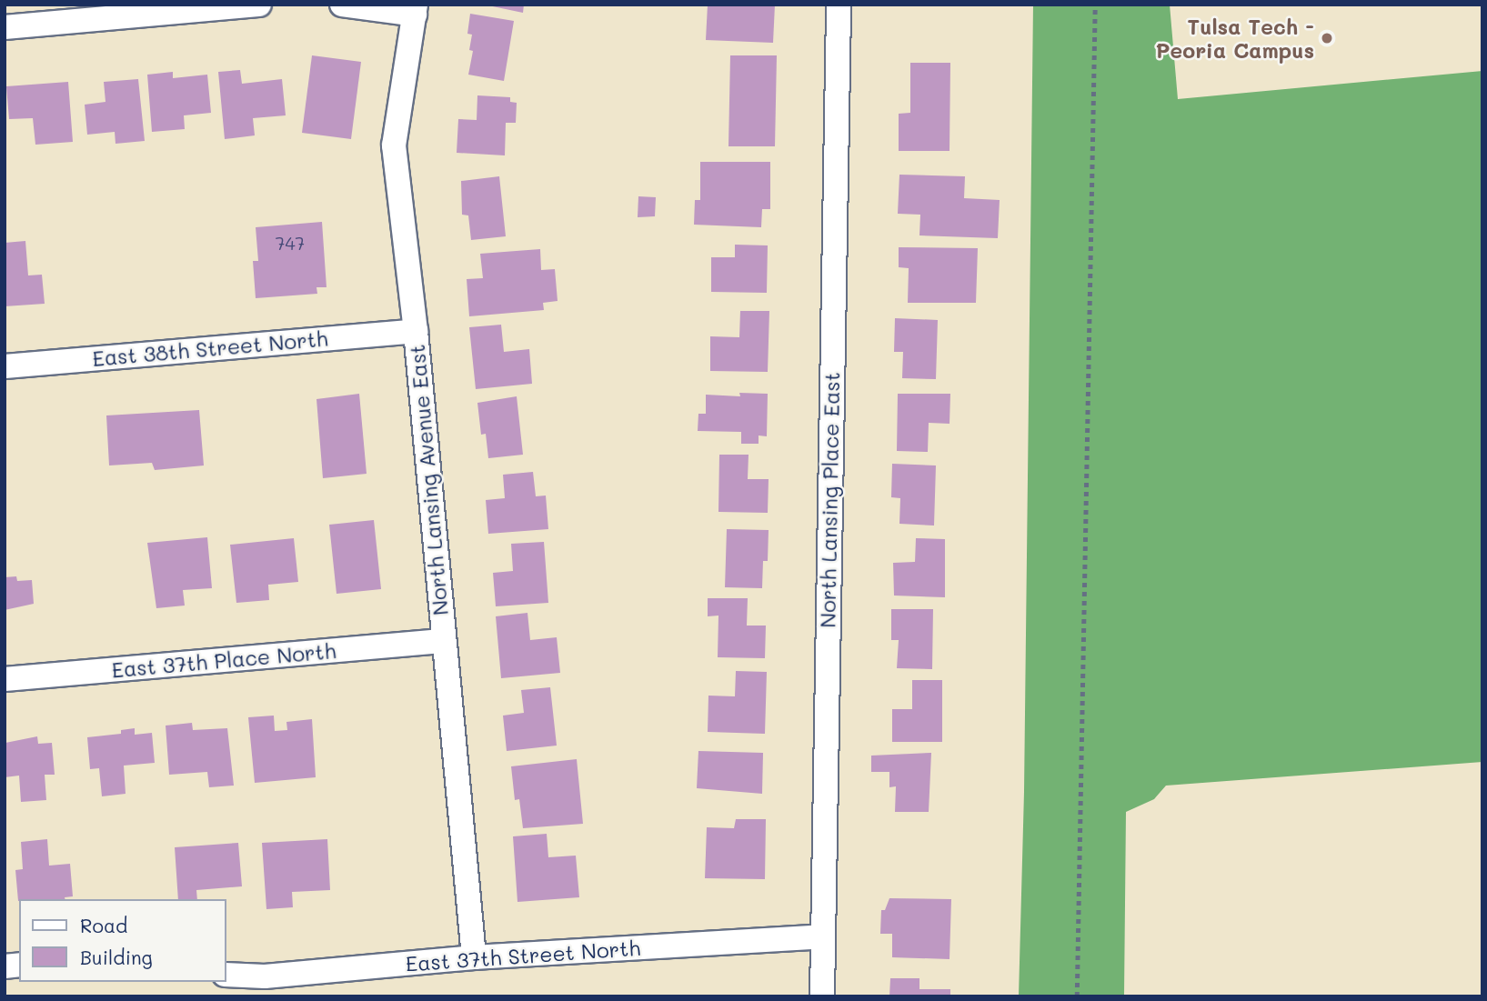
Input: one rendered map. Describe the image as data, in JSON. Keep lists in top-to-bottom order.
{
  "streets": {
    "street": [
      "East 38th Street North",
      "North Lansing Avenue East",
      "North Lansing Place East",
      "East 37th Place North",
      "East 37th Street North"
    ]
  },
  "crossings": [
    ["East 38th Street North", "North Lansing Avenue East"],
    ["North Lansing Avenue East", "East 37th Place North"],
    ["North Lansing Avenue East", "East 37th Street North"],
    ["North Lansing Place East", "East 37th Street North"]
  ],
  "places": ["Tulsa Tech - Peoria Campus"],
  "house_numbers": ["747"],
  "legend": ["Road", "Building"]
}
